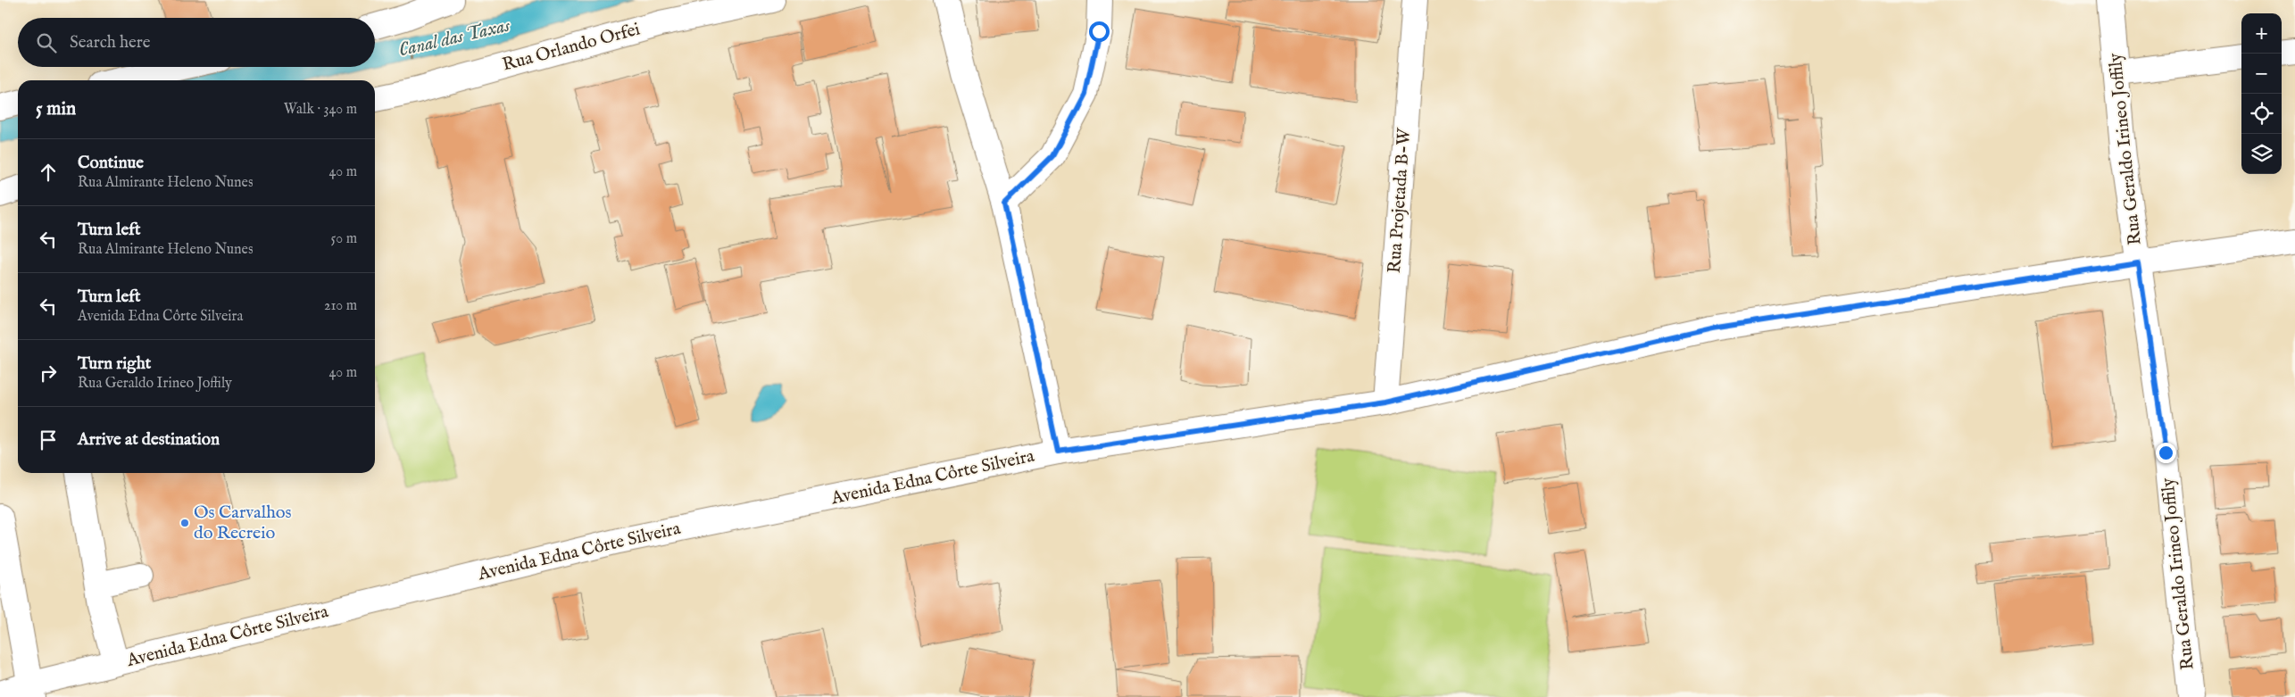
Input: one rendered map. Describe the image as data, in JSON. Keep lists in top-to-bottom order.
{
  "streets": {
    "street": [
      "Rua Orlando Orfei",
      "Rua Geraldo Irineo Joffily",
      "Rua Projetada B-W",
      "Avenida Edna Côrte Silveira"
    ]
  },
  "crossings": [
    ["Rua Geraldo Irineo Joffily", "Avenida Edna Côrte Silveira"],
    ["Rua Projetada B-W", "Avenida Edna Côrte Silveira"]
  ],
  "water": ["Canal das Taxas"],
  "places": ["Os Carvalhos do Recreio"],
  "page": {
    "map_buttons": ["+", "−"],
    "search": "Search here",
    "heading": ["5 min", "Walk · 340 m"],
    "list": [
      ["Continue", "Rua Almirante Heleno Nunes", "40 m"],
      ["Turn left", "Rua Almirante Heleno Nunes", "50 m"],
      ["Turn left", "Avenida Edna Côrte Silveira", "210 m"],
      ["Turn right", "Rua Geraldo Irineo Joffily", "40 m"],
      "Arrive at destination"
    ]
  }
}
